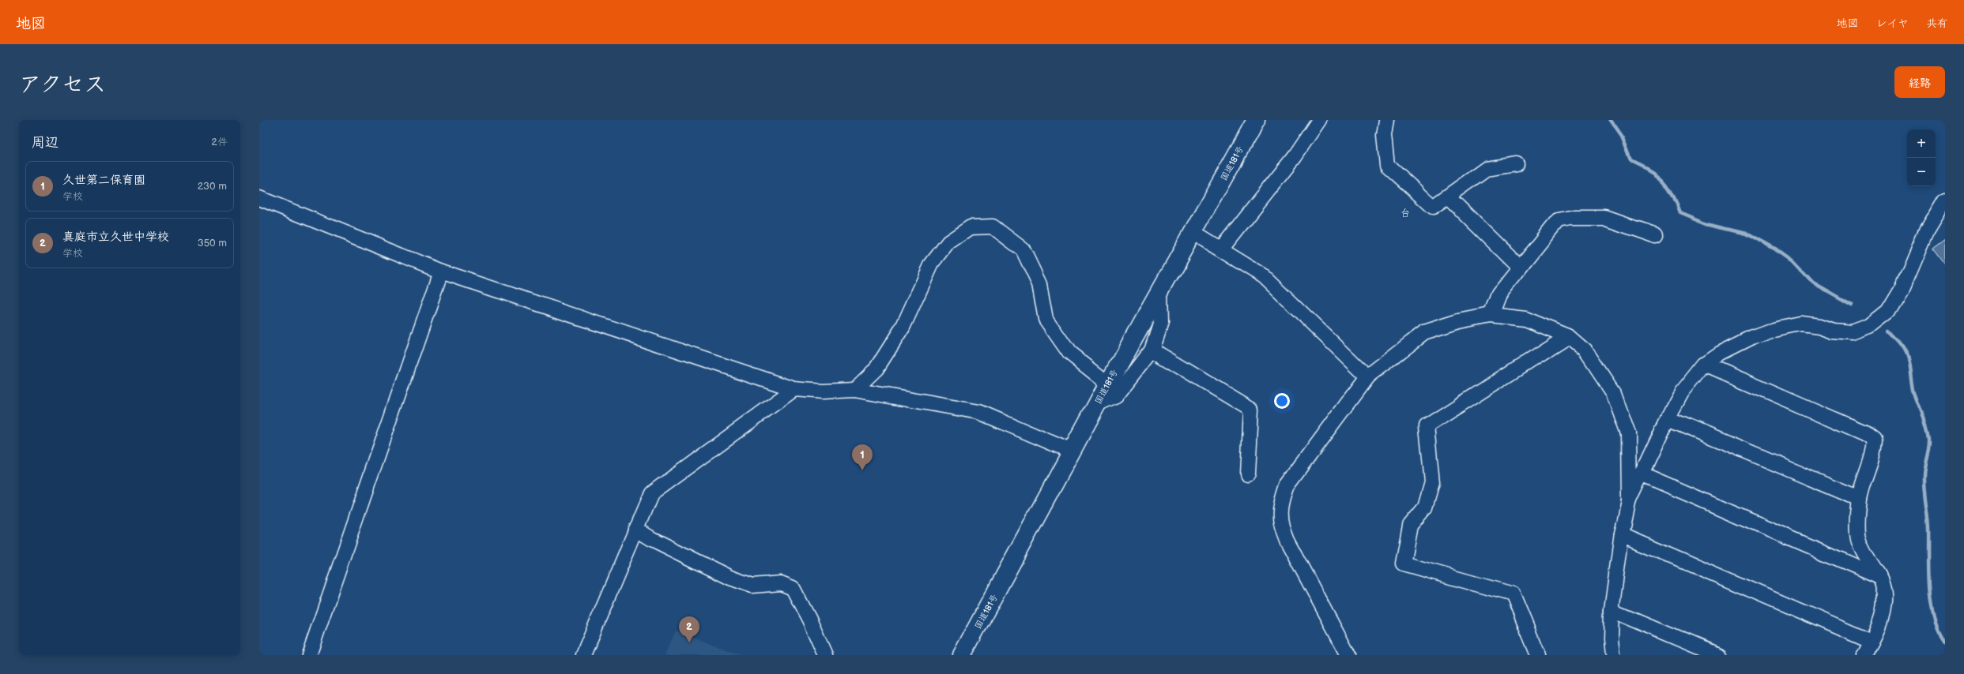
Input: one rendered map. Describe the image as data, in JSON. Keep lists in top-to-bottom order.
{
  "streets": {
    "highway": ["国道181号"]
  },
  "districts": ["台"],
  "page": {
    "header": "地図",
    "nav": ["地図", "レイヤ", "共有"],
    "title": "アクセス",
    "buttons": "経路",
    "heading": ["周辺", "2件"],
    "map_buttons": ["+", "−"],
    "list": [
      {
        "mark": "1",
        "name": "久世第二保育園",
        "note": "学校",
        "value": "230 m"
      },
      {
        "mark": "2",
        "name": "真庭市立久世中学校",
        "note": "学校",
        "value": "350 m"
      }
    ],
    "pins": ["1", "2"]
  }
}
